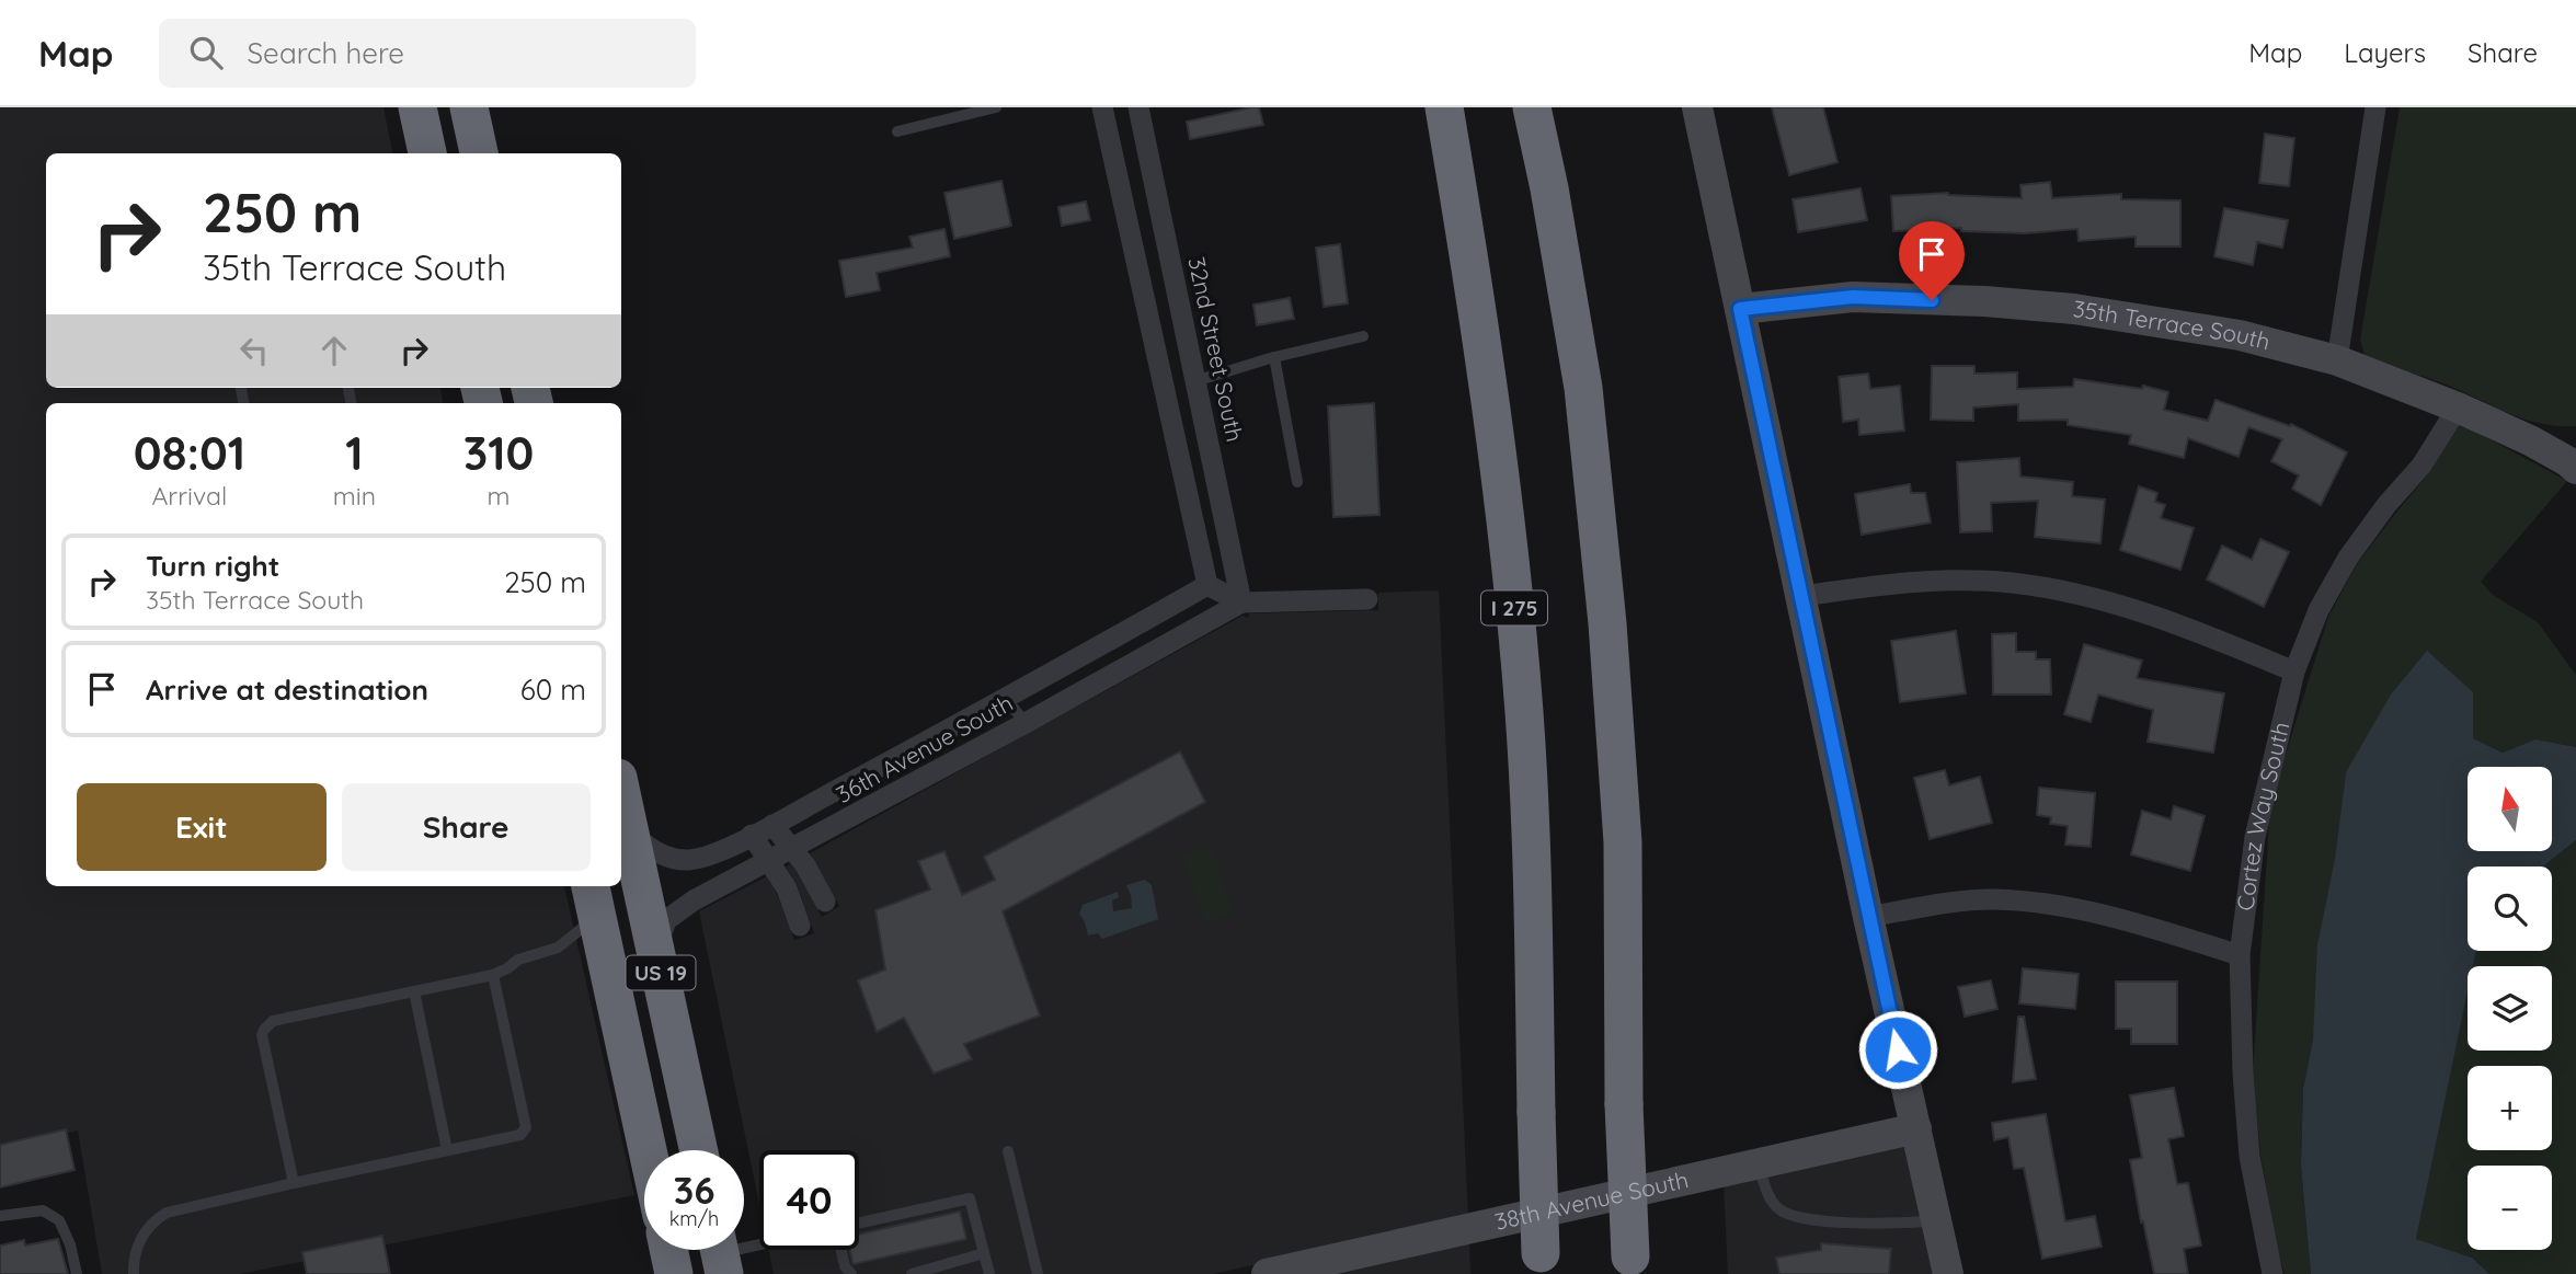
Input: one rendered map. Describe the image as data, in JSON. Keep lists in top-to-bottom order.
{
  "streets": {
    "highway": ["I 275", "US 19"],
    "street": [
      "35th Terrace South",
      "32nd Street South",
      "36th Avenue South",
      "Cortez Way South",
      "38th Avenue South"
    ]
  },
  "crossings": [
    ["35th Terrace South", "Cortez Way South"],
    ["32nd Street South", "36th Avenue South"],
    ["36th Avenue South", "US 19"]
  ],
  "north": "top",
  "page": {
    "header": "Map",
    "search": "Search here",
    "nav": ["Map", "Layers", "Share"],
    "turn": ["250 m", "35th Terrace South"],
    "eta": [
      "08:01",
      "Arrival",
      "1",
      "min",
      "310",
      "m"
    ],
    "list": [
      {
        "name": "Turn right",
        "note": "35th Terrace South",
        "value": "250 m"
      },
      {
        "name": "Arrive at destination",
        "value": "60 m"
      }
    ],
    "map_buttons": ["+", "−"],
    "buttons": ["Exit", "Share"],
    "speed": "36 km/h",
    "limit": "40"
  }
}
